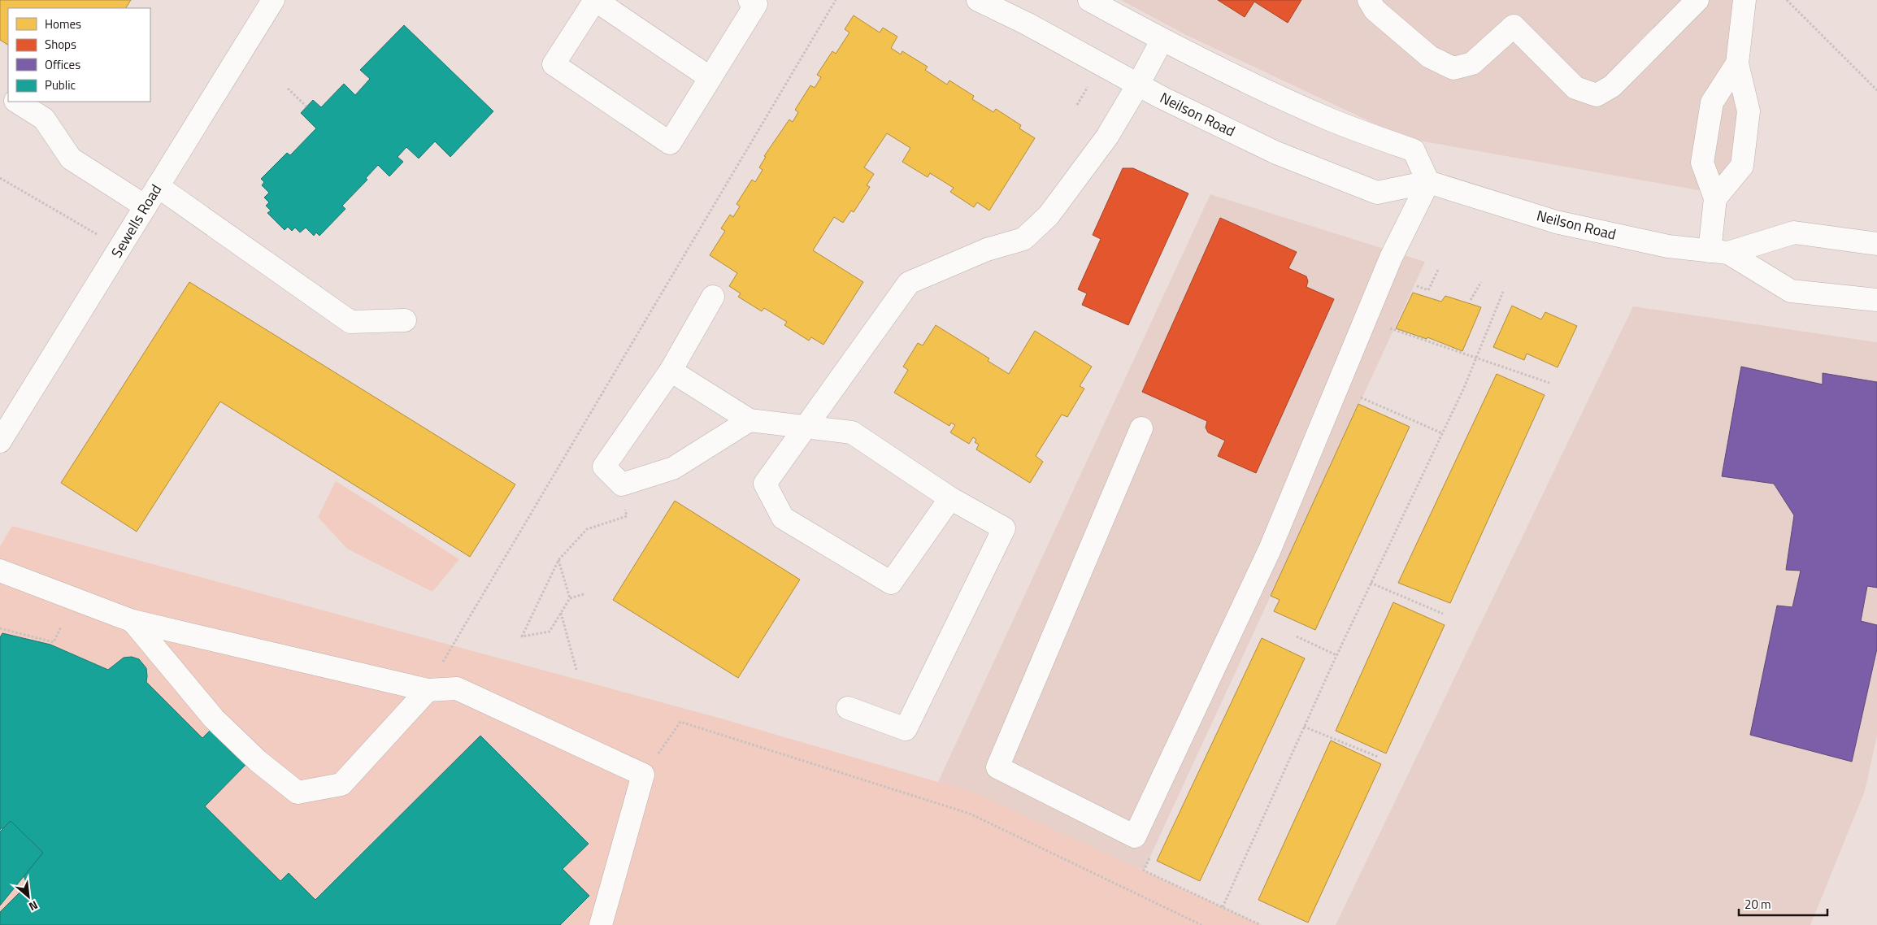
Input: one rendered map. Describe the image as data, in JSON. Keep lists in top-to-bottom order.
{
  "streets": {
    "main road": ["Neilson Road", "Sewells Road"]
  },
  "legend": [
    "Homes",
    "Shops",
    "Offices",
    "Public"
  ],
  "scale_bar": "20 m",
  "north": "bottom right"
}
